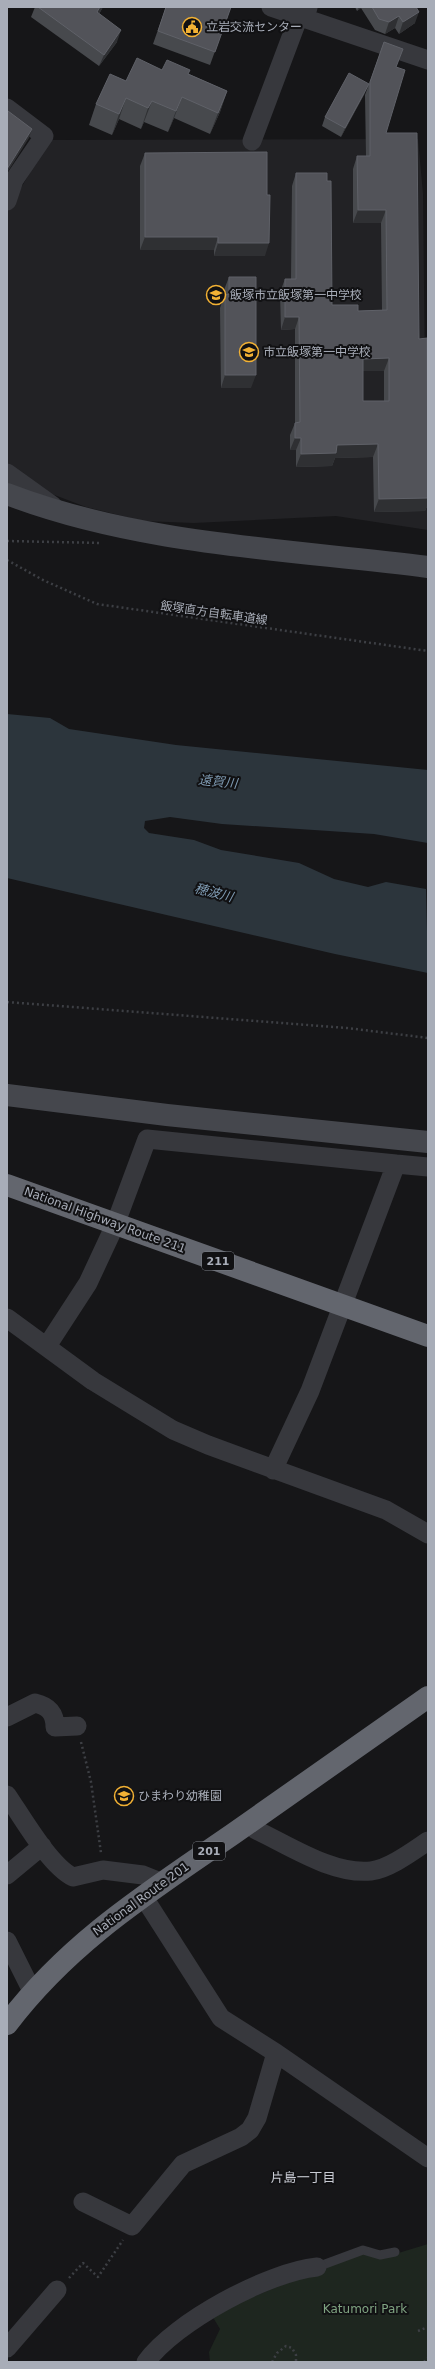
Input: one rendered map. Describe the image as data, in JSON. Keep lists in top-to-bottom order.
{
  "streets": {
    "highway": [
      "National Highway Route 211",
      "211",
      "201",
      "National Route 201"
    ],
    "path": ["飯塚直方自転車道線"]
  },
  "districts": ["片島一丁目"],
  "water": ["遠賀川", "穂波川"],
  "parks": ["Katumori Park"],
  "places": {
    "public building": ["立岩交流センター"],
    "school or university": ["飯塚市立飯塚第一中学校", "市立飯塚第一中学校", "ひまわり幼稚園"]
  }
}
